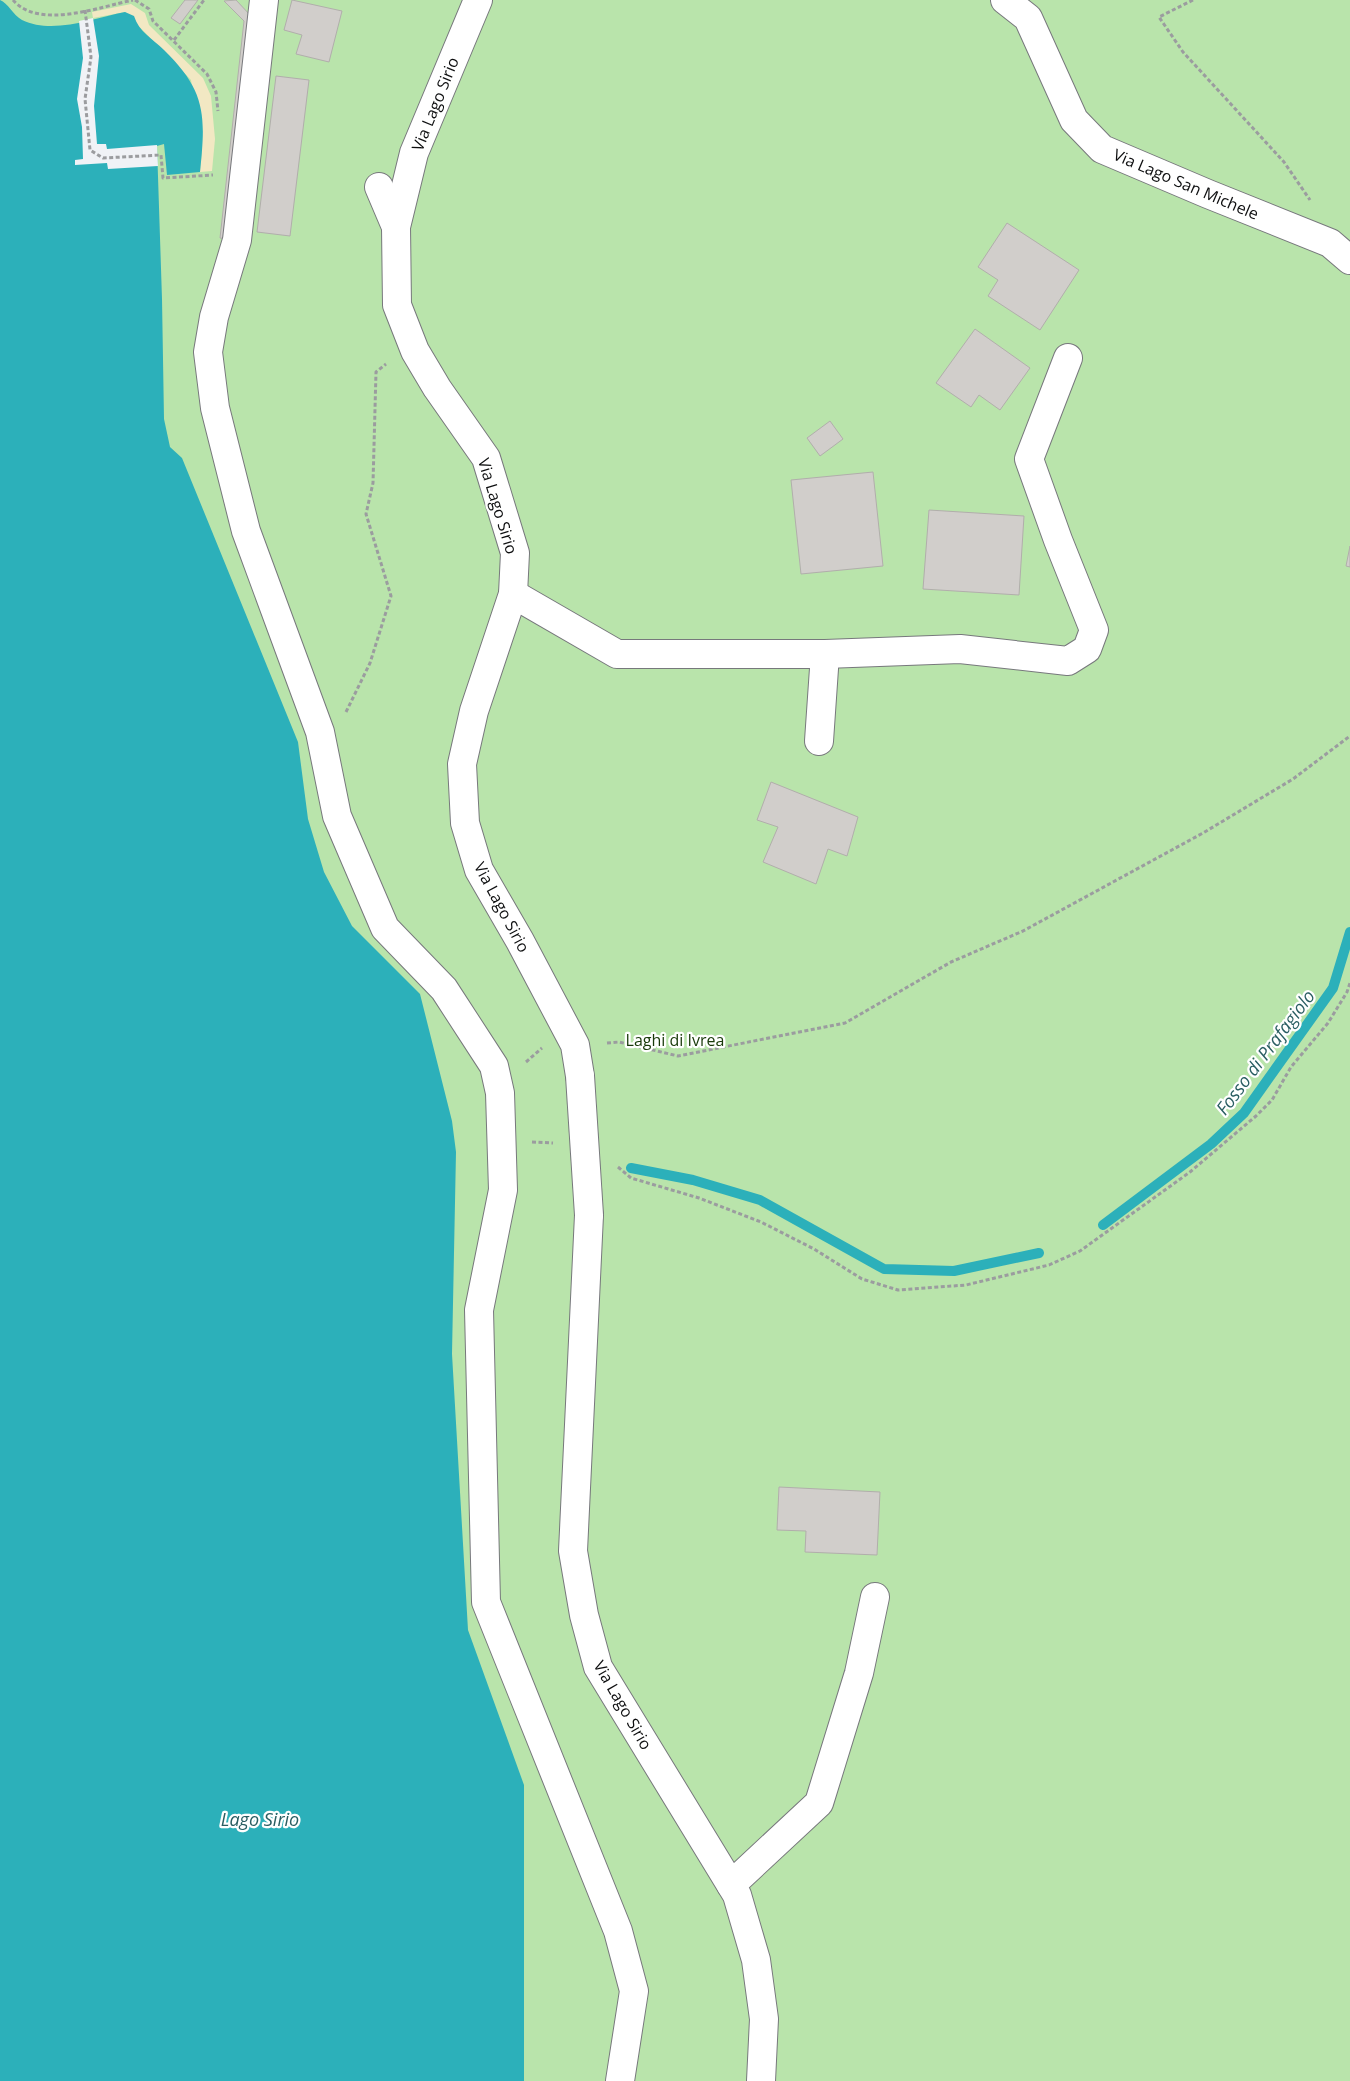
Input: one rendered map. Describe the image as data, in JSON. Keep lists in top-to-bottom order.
{
  "streets": {
    "street": ["Via Lago Sirio", "Via Lago San Michele"]
  },
  "water": ["Fosso di Prafagiolo", "Lago Sirio"],
  "parks": ["Laghi di Ivrea"]
}
